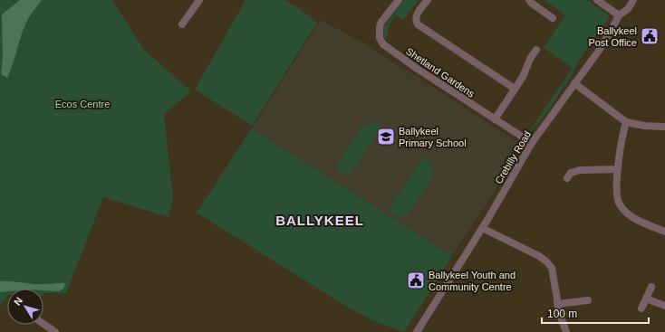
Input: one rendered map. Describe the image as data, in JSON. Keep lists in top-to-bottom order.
{
  "streets": {
    "street": ["Shetland Gardens", "Crebilly Road"]
  },
  "crossings": [
    ["Shetland Gardens", "Crebilly Road"]
  ],
  "districts": ["BALLYKEEL"],
  "parks": ["Ecos Centre"],
  "places": {
    "public building": ["Ballykeel Post Office", "Ballykeel Youth and Community Centre"],
    "school or university": ["Ballykeel Primary School"]
  },
  "scale_bar": "100 m",
  "north": "top left"
}
